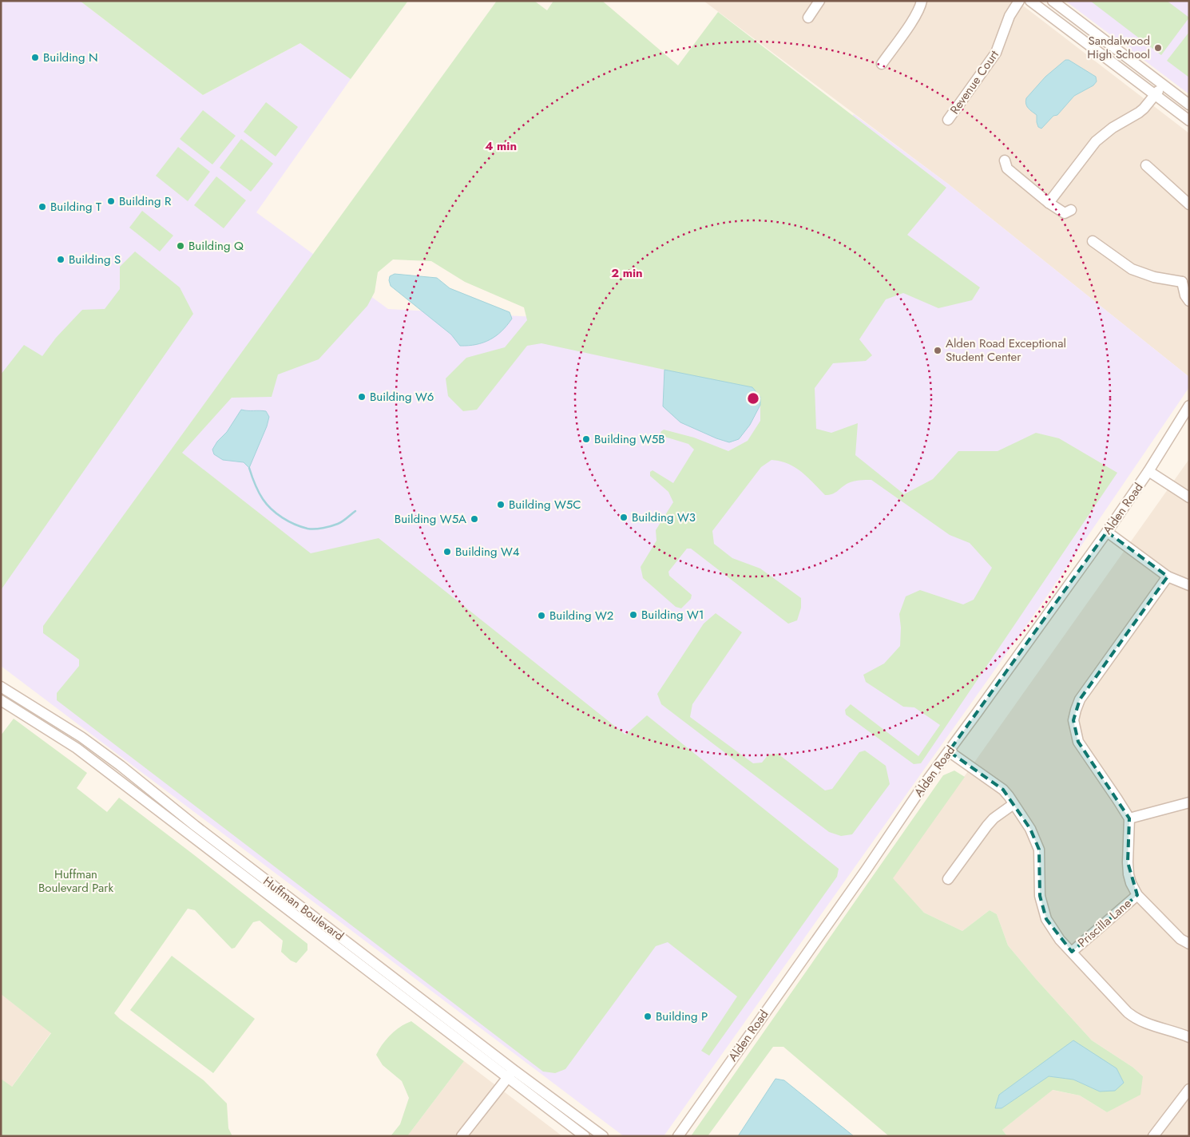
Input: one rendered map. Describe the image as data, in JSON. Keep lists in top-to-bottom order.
{
  "streets": {
    "street": [
      "Revenue Court",
      "Alden Road",
      "Huffman Boulevard",
      "Priscilla Lane"
    ]
  },
  "parks": ["Huffman Boulevard Park"],
  "places": [
    "Sandalwood High School",
    "Building N",
    "Building R",
    "Building T",
    "Building Q",
    "Building S",
    "Alden Road Exceptional Student Center",
    "Building W6",
    "Building W5B",
    "Building W5C",
    "Building W3",
    "Building W5A",
    "Building W4",
    "Building W1",
    "Building W2",
    "Building P"
  ],
  "rings": ["4 min", "2 min"]
}
